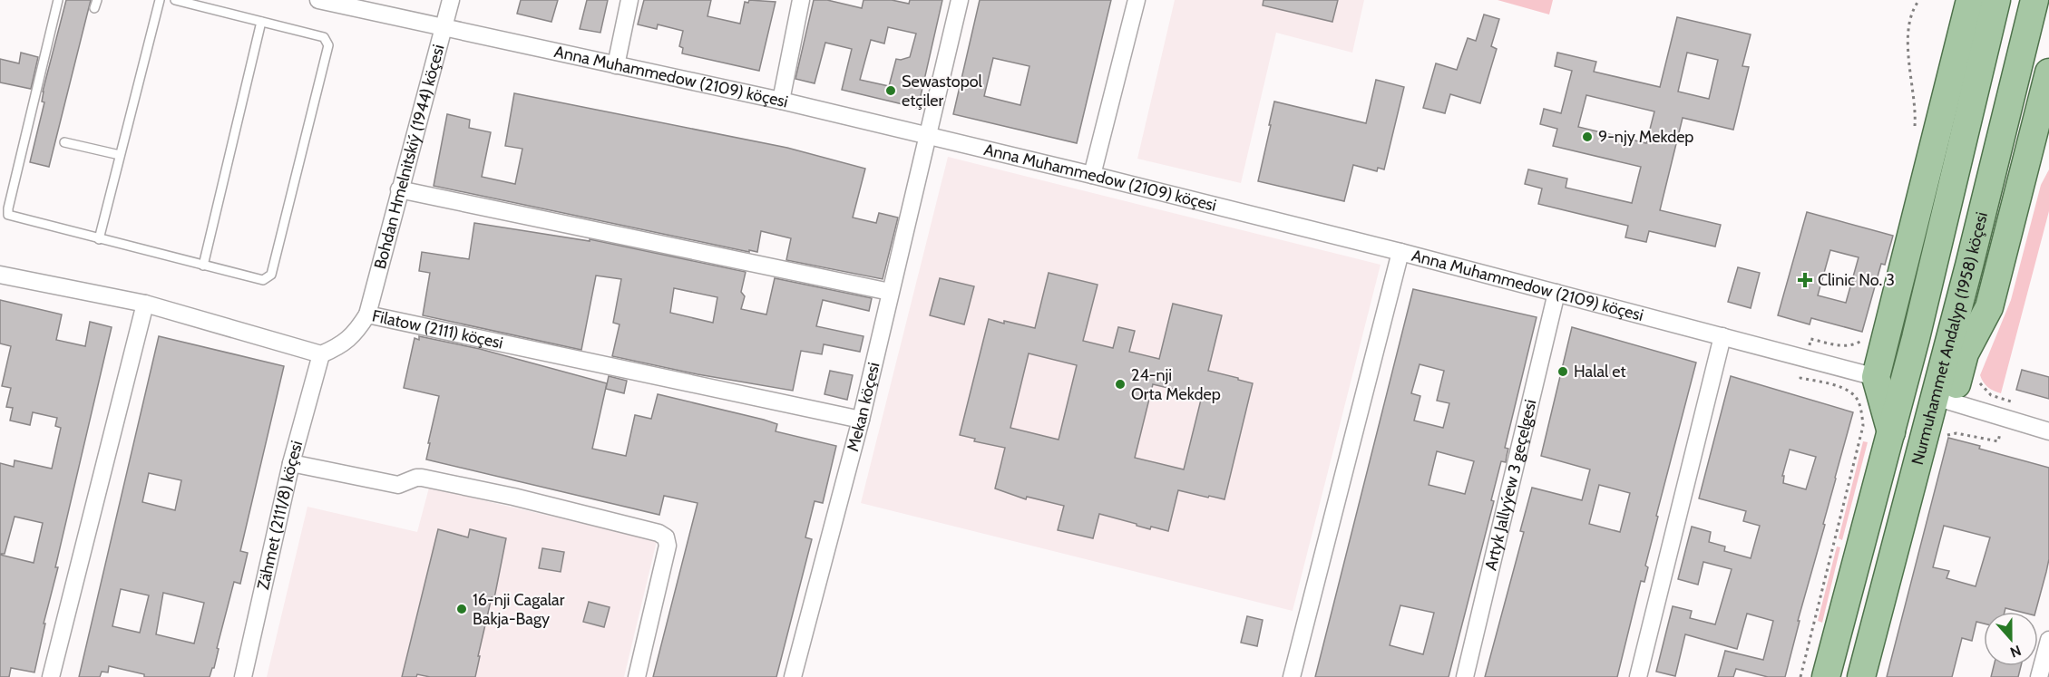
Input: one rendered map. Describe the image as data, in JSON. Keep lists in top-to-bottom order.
{
  "streets": {
    "main road": ["Nurmuhammet Andalyp (1958) köçesi"],
    "street": [
      "Anna Muhammedow (2109) köçesi",
      "Bohdan Hmelnitskiý (1944) köçesi",
      "Filatow (2111) köçesi",
      "Mekan köçesi",
      "Artyk Jallyýew 3 geçelgesi",
      "Zähmet (2111/8) köçesi"
    ]
  },
  "crossings": [
    ["Anna Muhammedow (2109) köçesi", "Bohdan Hmelnitskiý (1944) köçesi"],
    ["Anna Muhammedow (2109) köçesi", "Mekan köçesi"],
    ["Anna Muhammedow (2109) köçesi", "Artyk Jallyýew 3 geçelgesi"],
    ["Bohdan Hmelnitskiý (1944) köçesi", "Filatow (2111) köçesi"],
    ["Filatow (2111) köçesi", "Mekan köçesi"],
    ["Filatow (2111) köçesi", "Zähmet (2111/8) köçesi"]
  ],
  "places": {
    "other": [
      "Sewastopol etçiler",
      "9-njy Mekdep",
      "Halal et",
      "24-nji Orta Mekdep",
      "16-nji Cagalar Bakja-Bagy"
    ],
    "health": ["Clinic No. 3"]
  },
  "north": "bottom"
}
